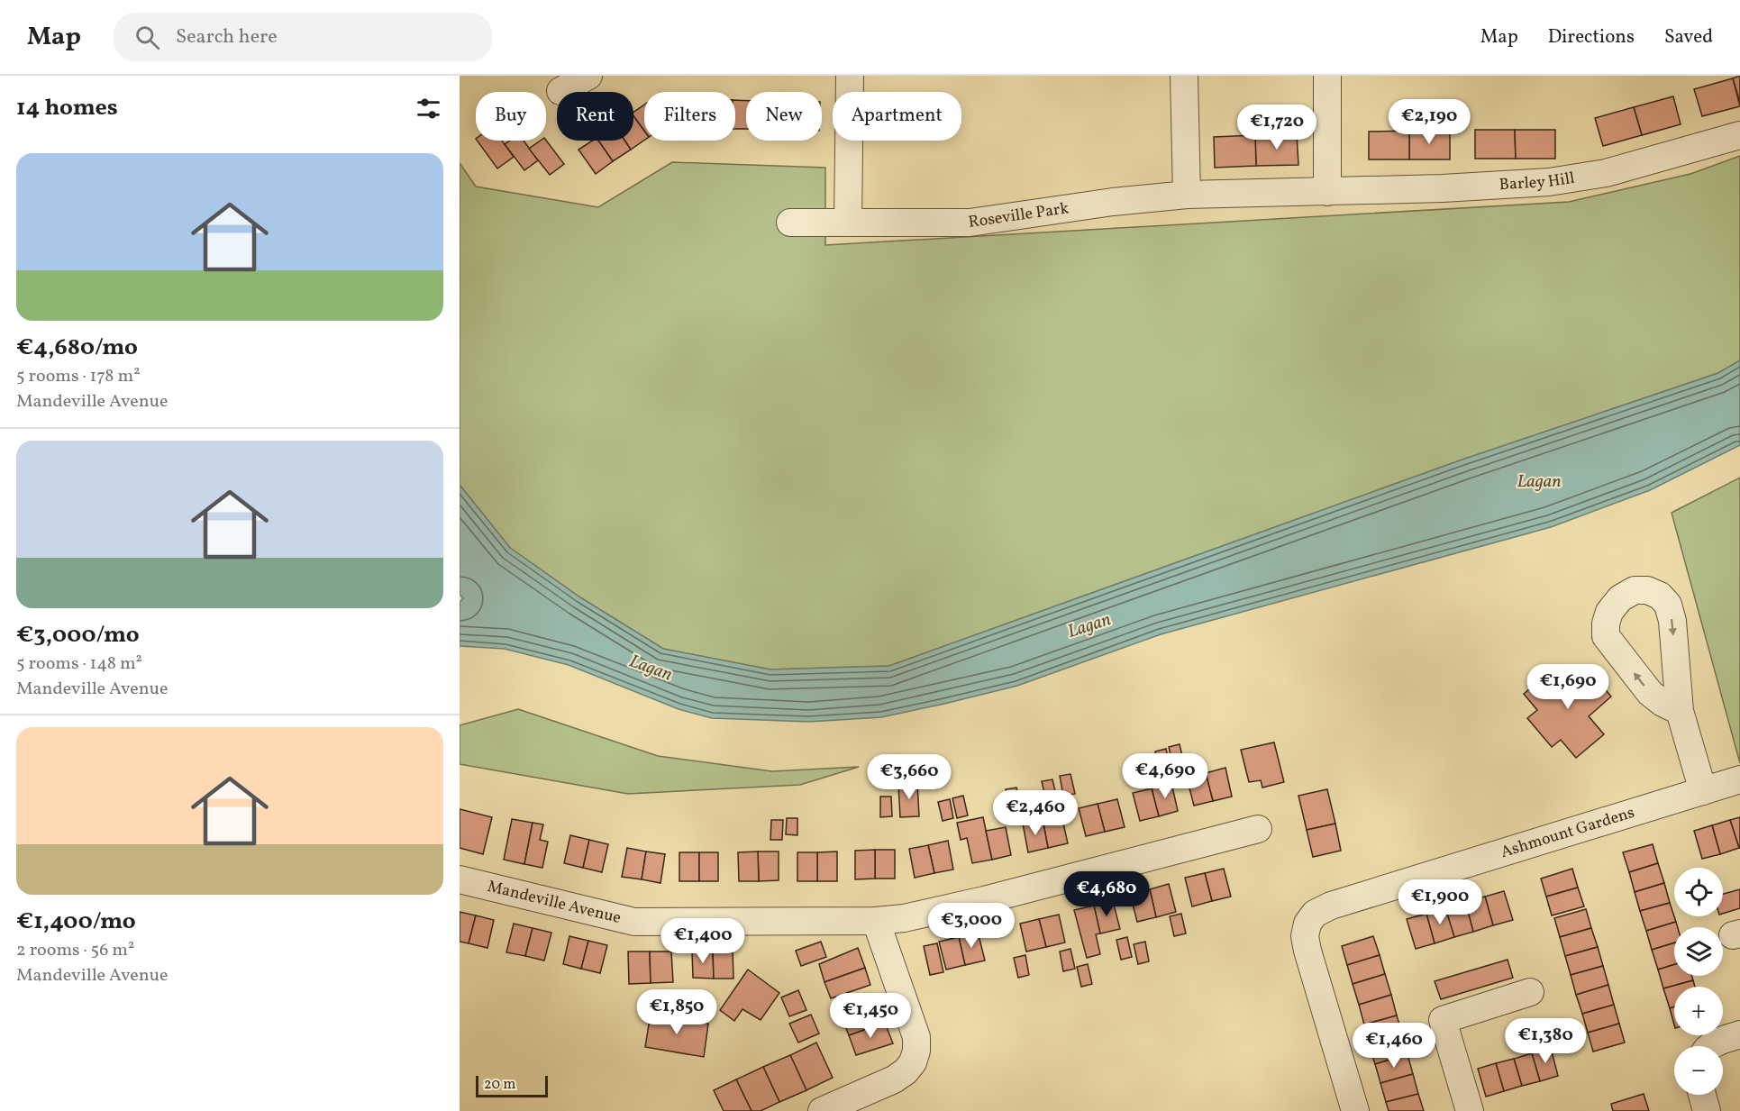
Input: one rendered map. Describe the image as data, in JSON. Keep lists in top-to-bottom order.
{
  "streets": {
    "street": [
      "Barley Hill",
      "Roseville Park",
      "Ashmount Gardens",
      "Mandeville Avenue"
    ]
  },
  "crossings": [
    ["Barley Hill", "Roseville Park"]
  ],
  "water": ["Lagan"],
  "scale_bar": "20 m",
  "page": {
    "header": "Map",
    "search": "Search here",
    "nav": ["Map", "Directions", "Saved"],
    "heading": "14 homes",
    "chip": [
      "Buy",
      "Rent",
      "Filters",
      "New",
      "Apartment"
    ],
    "price": [
      "€2,190",
      "€1,720",
      "€1,690",
      "€4,690",
      "€3,660",
      "€2,460",
      "€4,680",
      "€1,900",
      "€3,000",
      "€1,400",
      "€1,850",
      "€1,450",
      "€1,380",
      "€1,460"
    ],
    "list": [
      {
        "name": "€4,680/mo",
        "note": "5 rooms · 178 m² · Mandeville Avenue"
      },
      {
        "name": "€3,000/mo",
        "note": "5 rooms · 148 m² · Mandeville Avenue"
      },
      {
        "name": "€1,400/mo",
        "note": "2 rooms · 56 m² · Mandeville Avenue"
      }
    ],
    "map_buttons": ["+", "−"],
    "scale": "20 m"
  }
}
